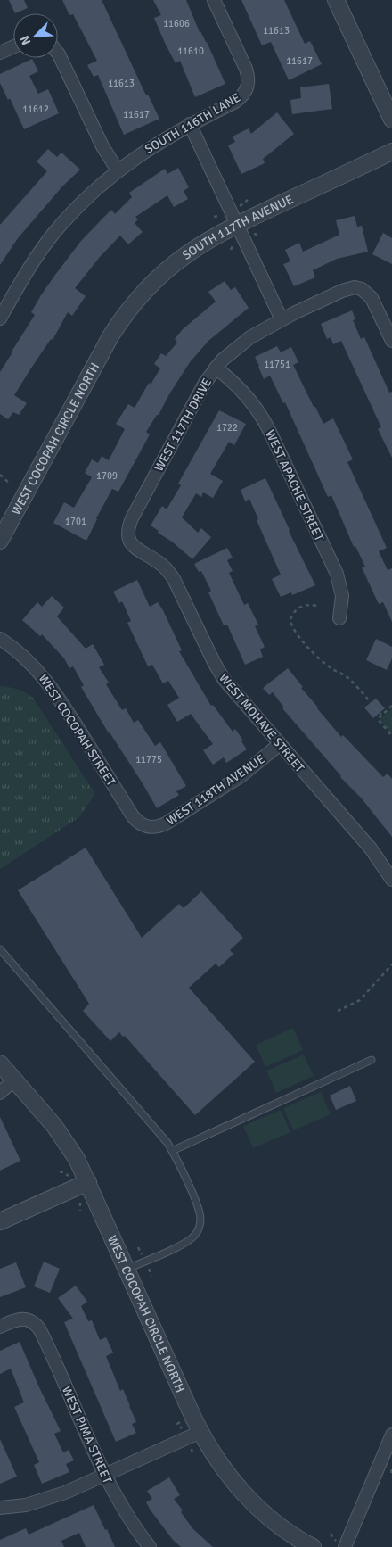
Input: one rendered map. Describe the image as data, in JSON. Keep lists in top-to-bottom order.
{
  "streets": {
    "street": [
      "SOUTH 116TH LANE",
      "SOUTH 117TH AVENUE",
      "WEST 117TH DRIVE",
      "WEST COCOPAH CIRCLE NORTH",
      "WEST APACHE STREET",
      "WEST MOHAVE STREET",
      "WEST COCOPAH STREET",
      "WEST 118TH AVENUE",
      "WEST PIMA STREET"
    ]
  },
  "crossings": [
    ["SOUTH 117TH AVENUE", "WEST COCOPAH CIRCLE NORTH"],
    ["WEST 117TH DRIVE", "WEST APACHE STREET"],
    ["WEST 117TH DRIVE", "WEST MOHAVE STREET"],
    ["WEST MOHAVE STREET", "WEST 118TH AVENUE"],
    ["WEST COCOPAH STREET", "WEST 118TH AVENUE"]
  ],
  "house_numbers": [
    "11606",
    "11613",
    "11610",
    "11617",
    "11613",
    "11612",
    "11617",
    "11751",
    "1722",
    "1709",
    "1701",
    "11775"
  ],
  "north": "bottom left"
}
